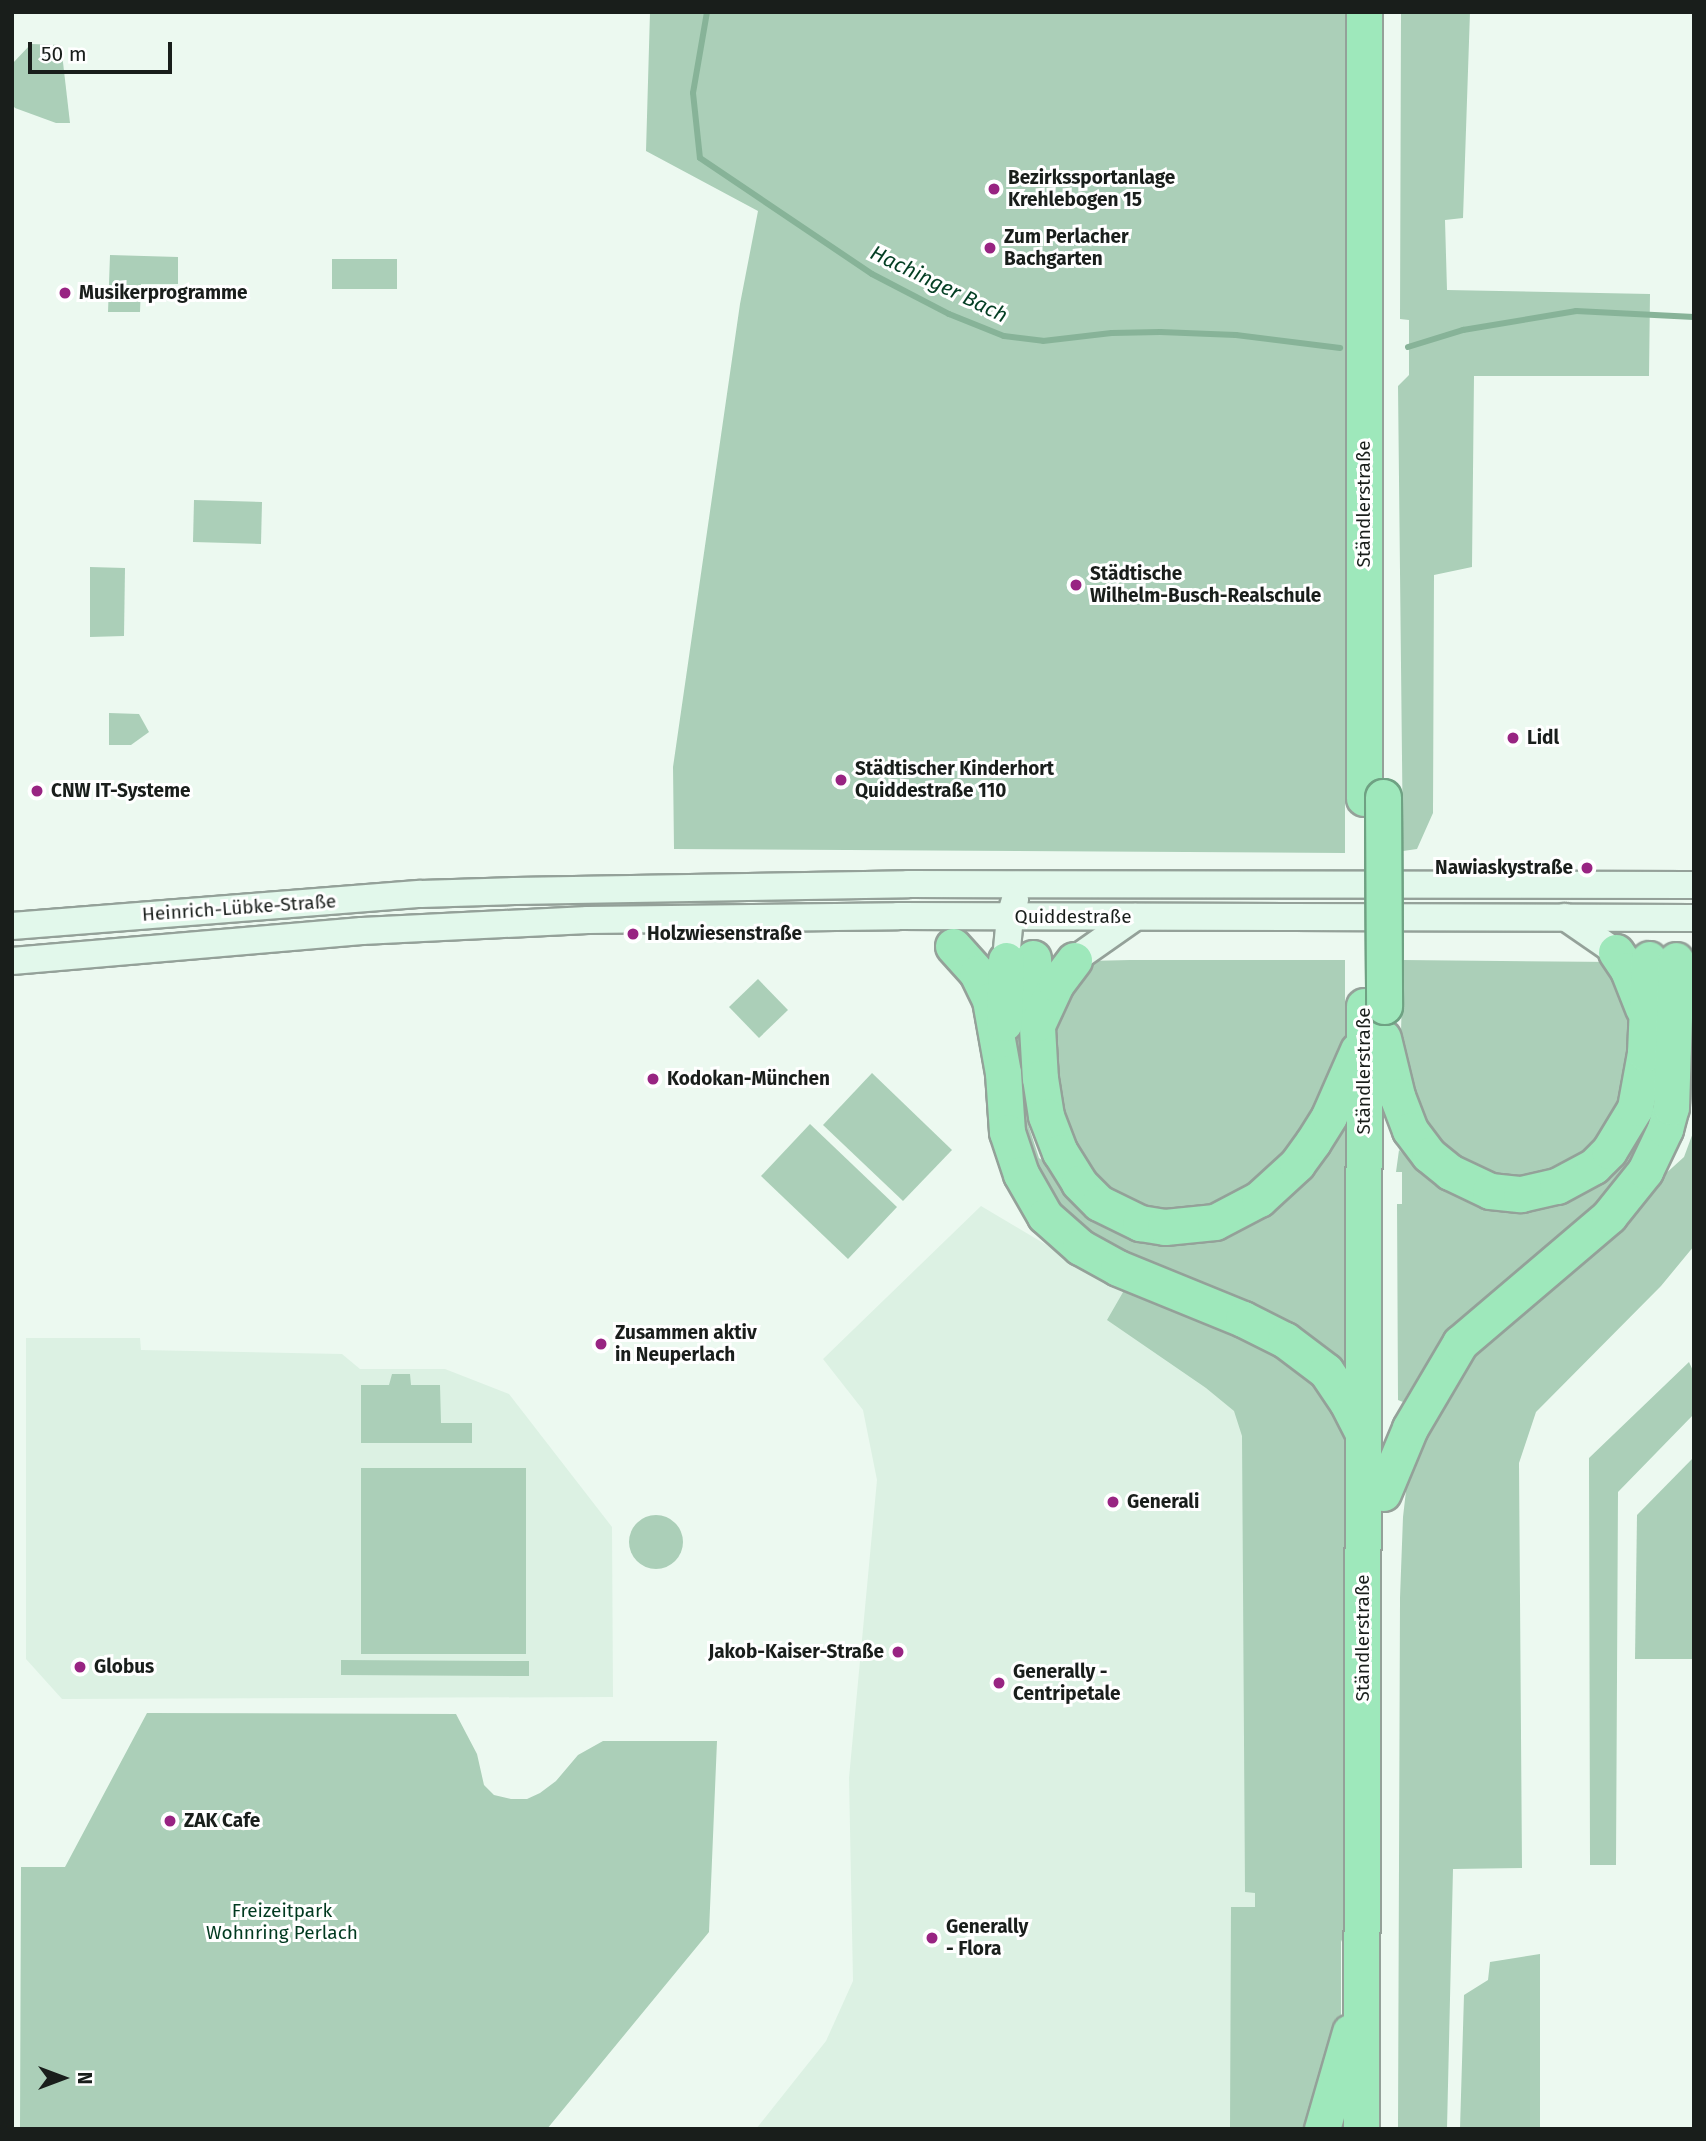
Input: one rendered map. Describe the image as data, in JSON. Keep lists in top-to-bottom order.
{
  "streets": {
    "highway": ["Ständlerstraße"],
    "main road": ["Heinrich-Lübke-Straße", "Quiddestraße"]
  },
  "crossings": [
    ["Heinrich-Lübke-Straße", "Quiddestraße"]
  ],
  "water": ["Hachinger Bach"],
  "parks": ["Freizeitpark Wohnring Perlach"],
  "places": [
    "Bezirkssportanlage Krehlebogen 15",
    "Zum Perlacher Bachgarten",
    "Musikerprogramme",
    "Städtische Wilhelm-Busch-Realschule",
    "Lidl",
    "Städtischer Kinderhort Quiddestraße 110",
    "CNW IT-Systeme",
    "Nawiaskystraße",
    "Holzwiesenstraße",
    "Kodokan-München",
    "Zusammen aktiv in Neuperlach",
    "Generali",
    "Jakob-Kaiser-Straße",
    "Globus",
    "Generally - Centripetale",
    "ZAK Cafe",
    "Generally - Flora"
  ],
  "scale_bar": "50 m",
  "north": "right"
}
